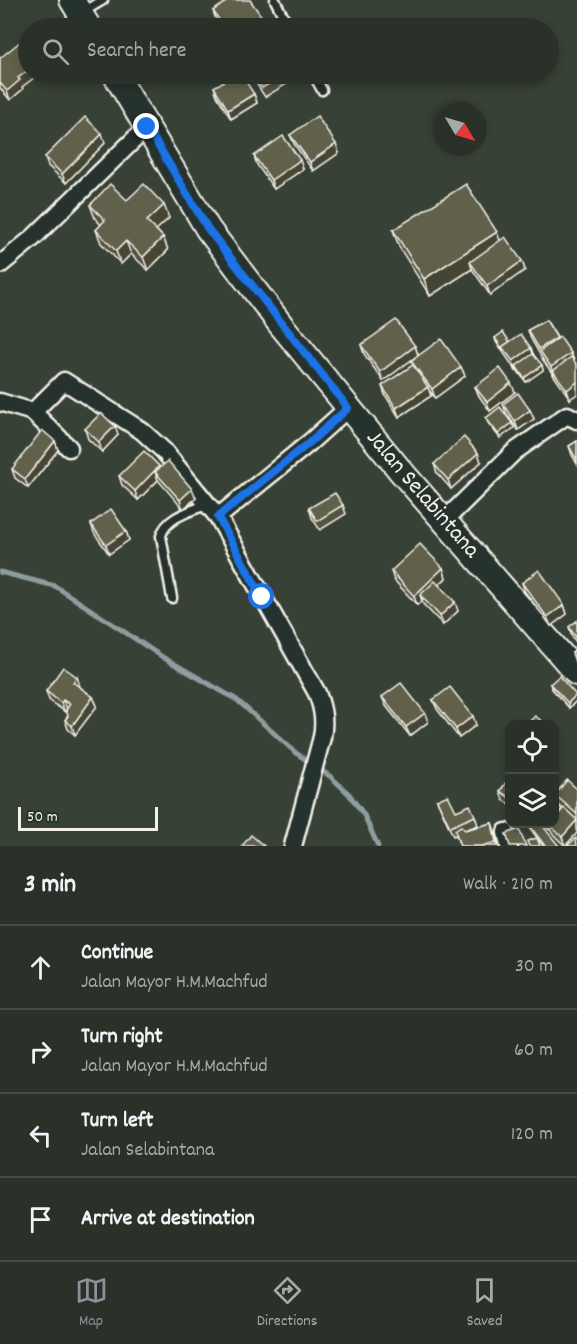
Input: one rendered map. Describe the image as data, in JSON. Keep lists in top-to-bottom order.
{
  "streets": {
    "street": ["Jalan Selabintana"]
  },
  "scale_bar": "50 m",
  "north": "bottom right",
  "page": {
    "search": "Search here",
    "scale": "50 m",
    "heading": ["3 min", "Walk · 210 m"],
    "list": [
      ["Continue", "Jalan Mayor H.M.Machfud", "30 m"],
      ["Turn right", "Jalan Mayor H.M.Machfud", "60 m"],
      ["Turn left", "Jalan Selabintana", "120 m"],
      "Arrive at destination"
    ],
    "nav": ["Map", "Directions", "Saved"]
  }
}
